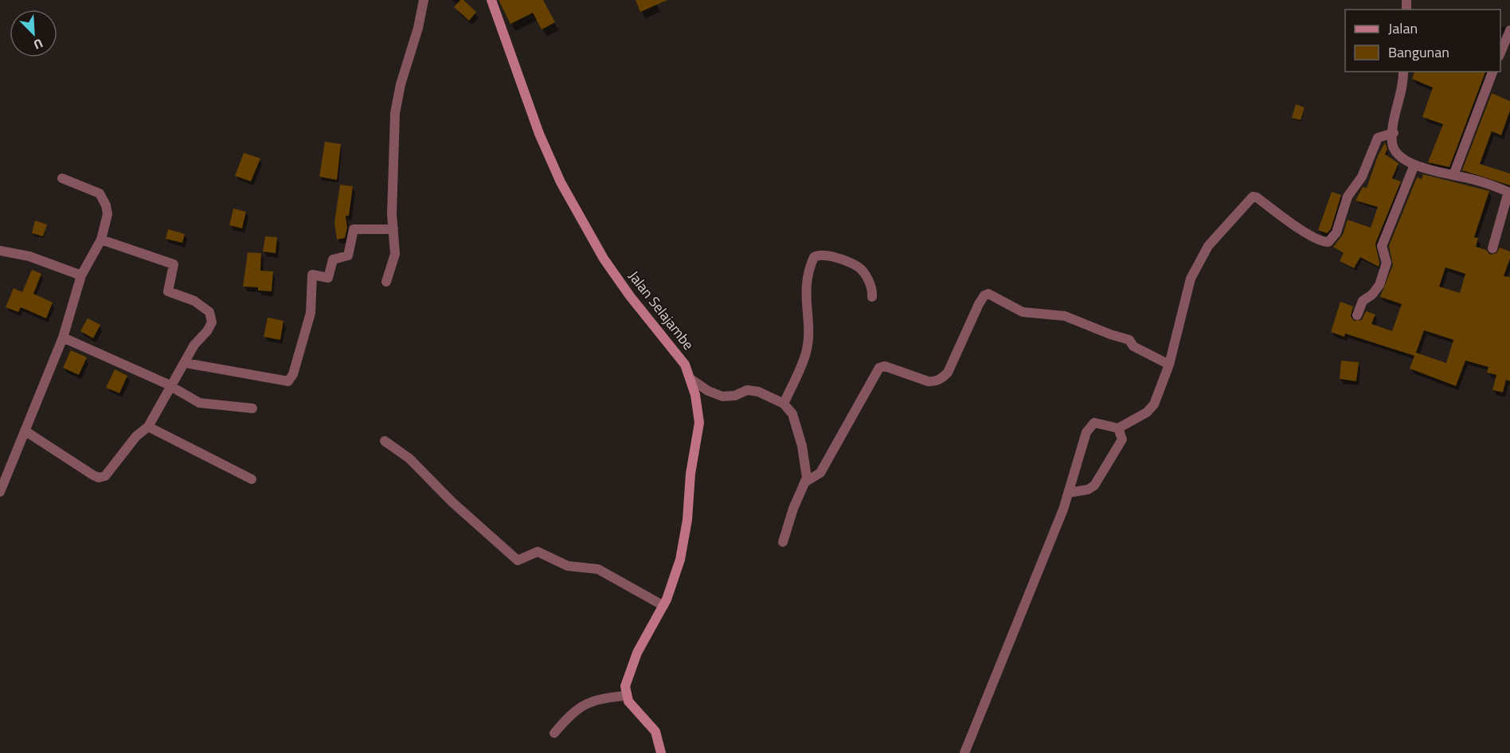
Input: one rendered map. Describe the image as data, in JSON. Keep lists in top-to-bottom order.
{
  "streets": {
    "street": ["Jalan Selajambe"]
  },
  "legend": ["Jalan", "Bangunan"],
  "north": "bottom right"
}
